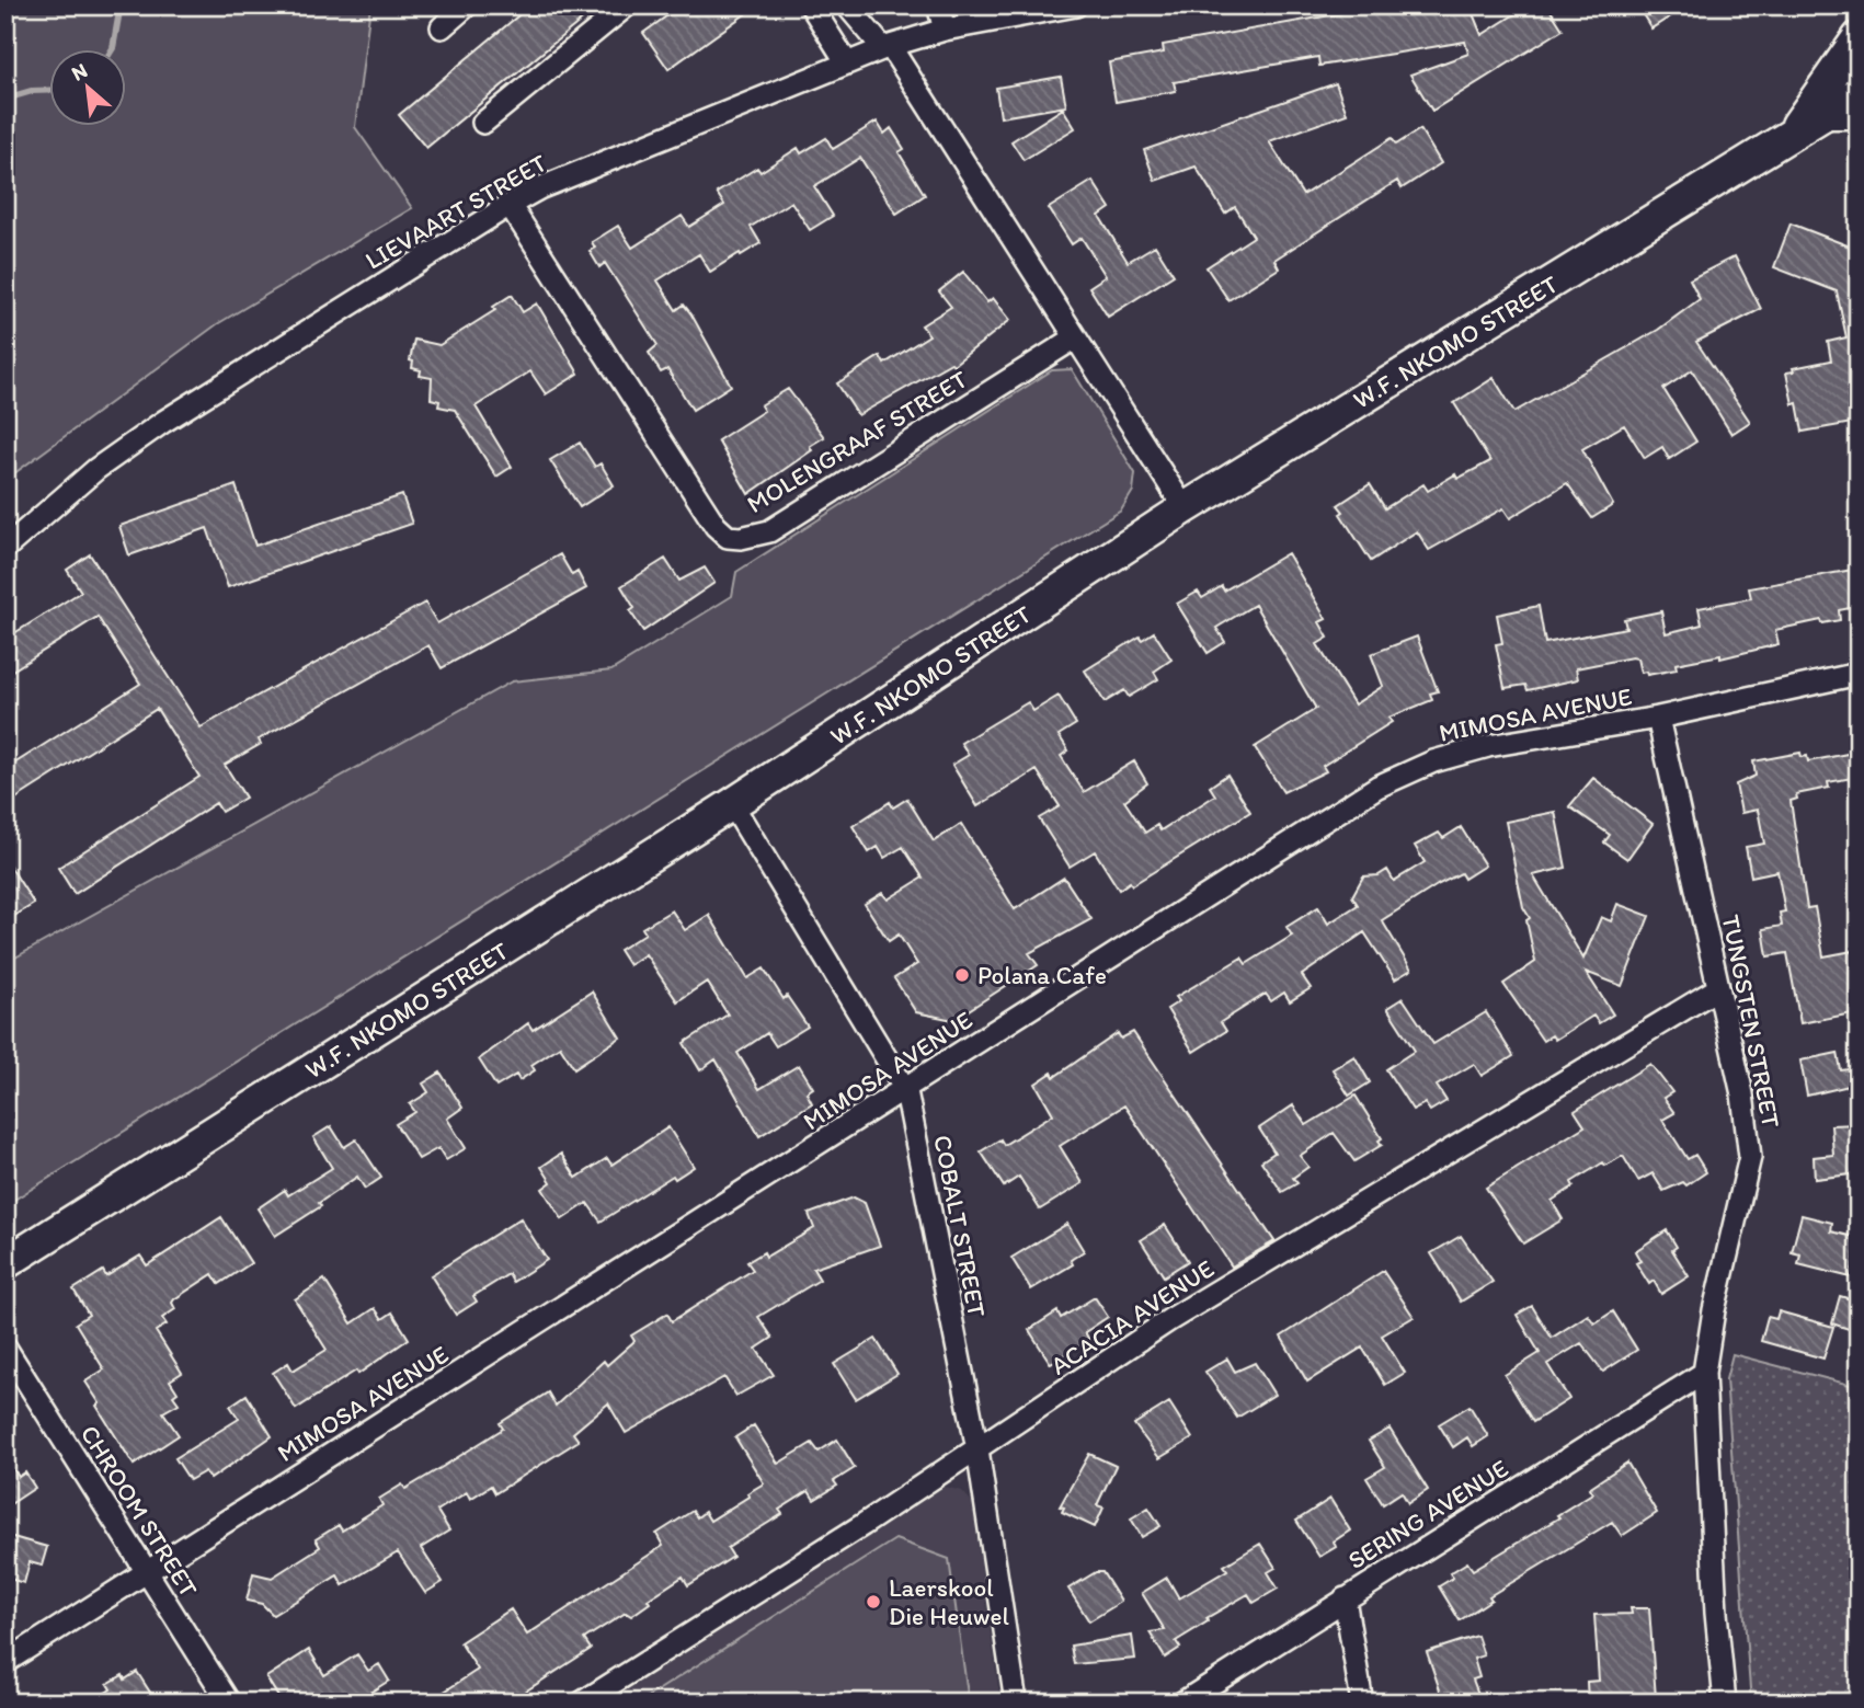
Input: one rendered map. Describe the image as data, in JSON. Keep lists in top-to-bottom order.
{
  "streets": {
    "main road": ["W.F. NKOMO STREET"],
    "street": [
      "LIEVAART STREET",
      "MOLENGRAAF STREET",
      "MIMOSA AVENUE",
      "TUNGSTEN STREET",
      "COBALT STREET",
      "ACACIA AVENUE",
      "CHROOM STREET",
      "SERING AVENUE"
    ]
  },
  "crossings": [
    ["LIEVAART STREET", "MOLENGRAAF STREET"],
    ["W.F. NKOMO STREET", "COBALT STREET"],
    ["MIMOSA AVENUE", "TUNGSTEN STREET"],
    ["MIMOSA AVENUE", "COBALT STREET"],
    ["MIMOSA AVENUE", "CHROOM STREET"],
    ["TUNGSTEN STREET", "ACACIA AVENUE"],
    ["TUNGSTEN STREET", "SERING AVENUE"],
    ["COBALT STREET", "ACACIA AVENUE"]
  ],
  "places": ["Polana Cafe", "Laerskool Die Heuwel"],
  "north": "top left"
}
